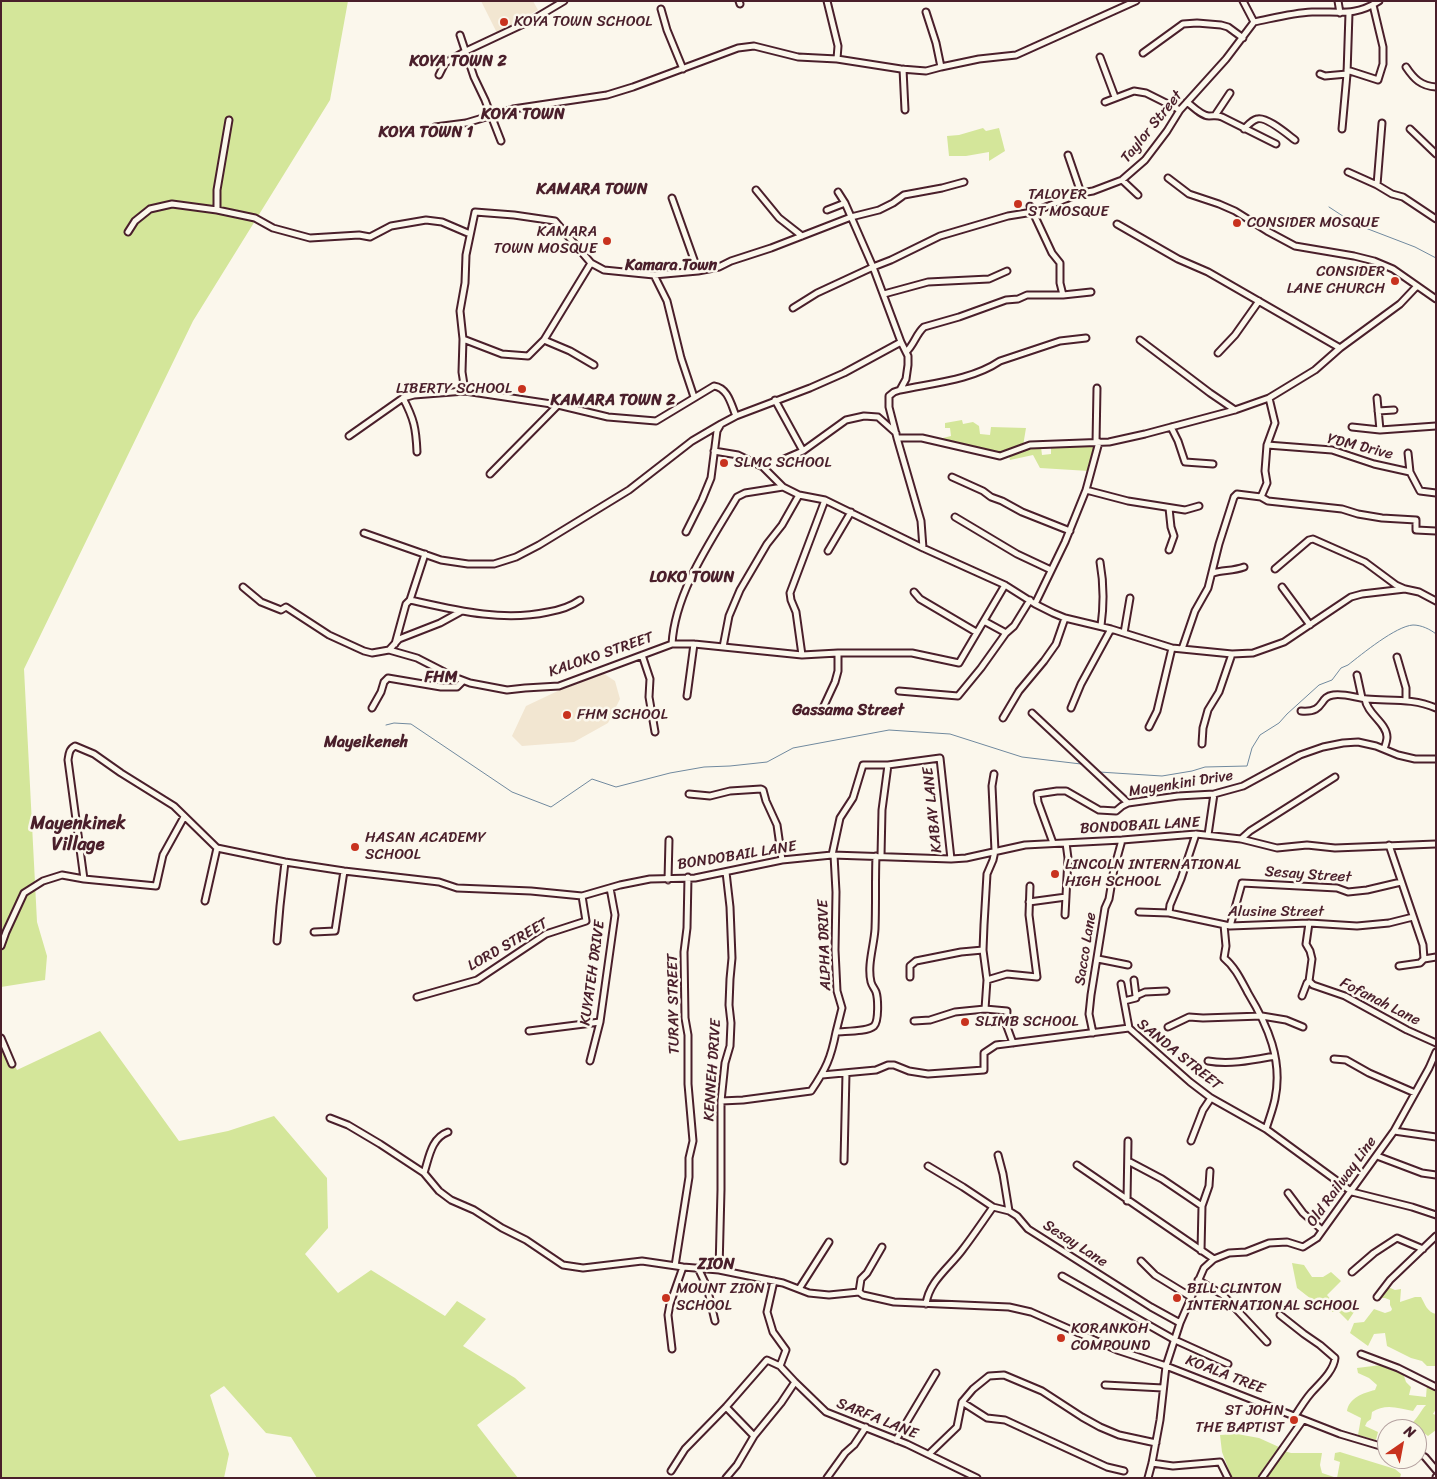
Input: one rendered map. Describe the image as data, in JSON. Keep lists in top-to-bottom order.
{
  "streets": {
    "street": [
      "Taylor Street",
      "YDM Drive",
      "KALOKO STREET",
      "Mayenkini Drive",
      "KABAY LANE",
      "BONDOBAIL LANE",
      "Sesay Street",
      "Alusine Street",
      "LORD STREET",
      "ALPHA DRIVE",
      "Sacco Lane",
      "KUYATEH DRIVE",
      "Fofanah Lane",
      "TURAY STREET",
      "SANDA STREET",
      "KENNEH DRIVE",
      "Old Railway Line",
      "Sesay Lane",
      "KOALA TREE",
      "SARFA LANE"
    ]
  },
  "crossings": [
    ["Mayenkini Drive", "BONDOBAIL LANE"],
    ["KABAY LANE", "BONDOBAIL LANE"],
    ["KABAY LANE", "ALPHA DRIVE"],
    ["BONDOBAIL LANE", "LORD STREET"],
    ["BONDOBAIL LANE", "ALPHA DRIVE"],
    ["BONDOBAIL LANE", "Sacco Lane"],
    ["BONDOBAIL LANE", "KUYATEH DRIVE"],
    ["BONDOBAIL LANE", "TURAY STREET"],
    ["BONDOBAIL LANE", "KENNEH DRIVE"],
    ["Sesay Street", "Alusine Street"],
    ["Sacco Lane", "SANDA STREET"],
    ["SANDA STREET", "Old Railway Line"]
  ],
  "districts": [
    "KOYA TOWN 2",
    "KOYA TOWN",
    "KOYA TOWN 1",
    "KAMARA TOWN",
    "Kamara Town",
    "KAMARA TOWN 2",
    "LOKO TOWN",
    "FHM",
    "Gassama Street",
    "Mayeikeneh",
    "Mayenkinek Village",
    "ZION"
  ],
  "places": [
    "KOYA TOWN SCHOOL",
    "TALOYER ST MOSQUE",
    "CONSIDER MOSQUE",
    "KAMARA TOWN MOSQUE",
    "CONSIDER LANE CHURCH",
    "LIBERTY SCHOOL",
    "SLMC SCHOOL",
    "FHM SCHOOL",
    "HASAN ACADEMY SCHOOL",
    "LINCOLN INTERNATIONAL HIGH SCHOOL",
    "SLIMB SCHOOL",
    "MOUNT ZION SCHOOL",
    "BILL CLINTON INTERNATIONAL SCHOOL",
    "KORANKOH COMPOUND",
    "ST JOHN THE BAPTIST"
  ],
  "north": "top right"
}
